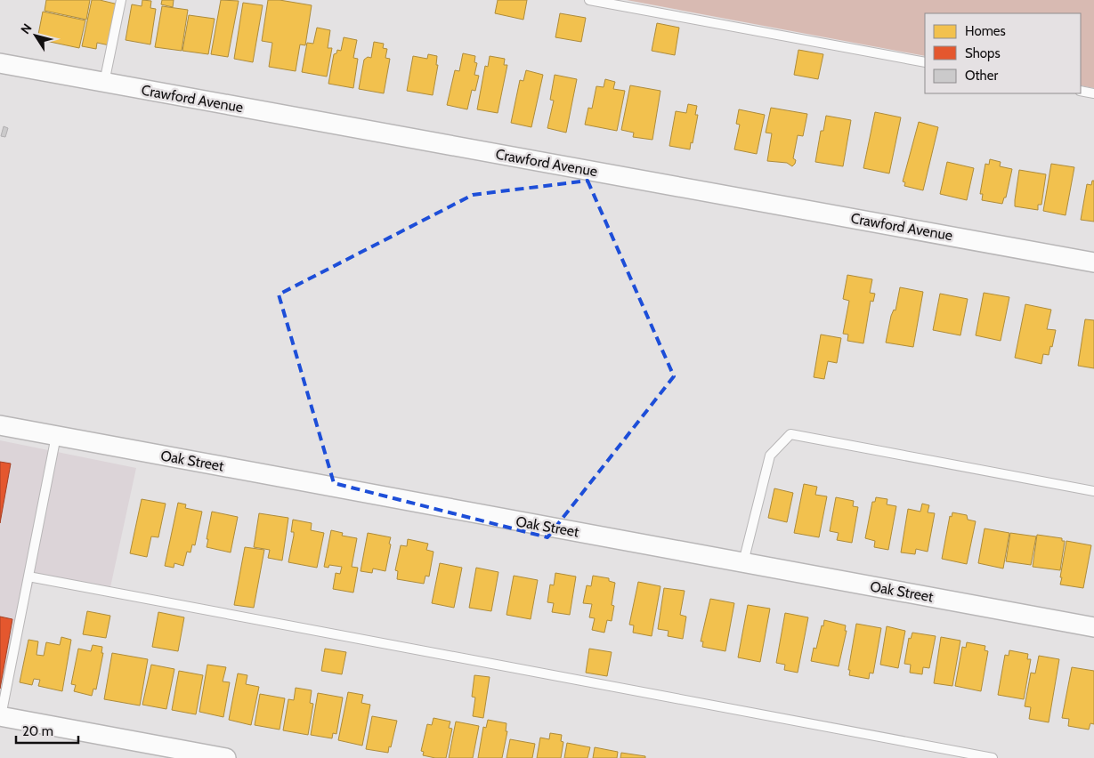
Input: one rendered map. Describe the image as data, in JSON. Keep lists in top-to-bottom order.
{
  "streets": {
    "street": ["Crawford Avenue", "Oak Street"]
  },
  "legend": ["Homes", "Shops", "Other"],
  "scale_bar": "20 m",
  "north": "top left"
}
